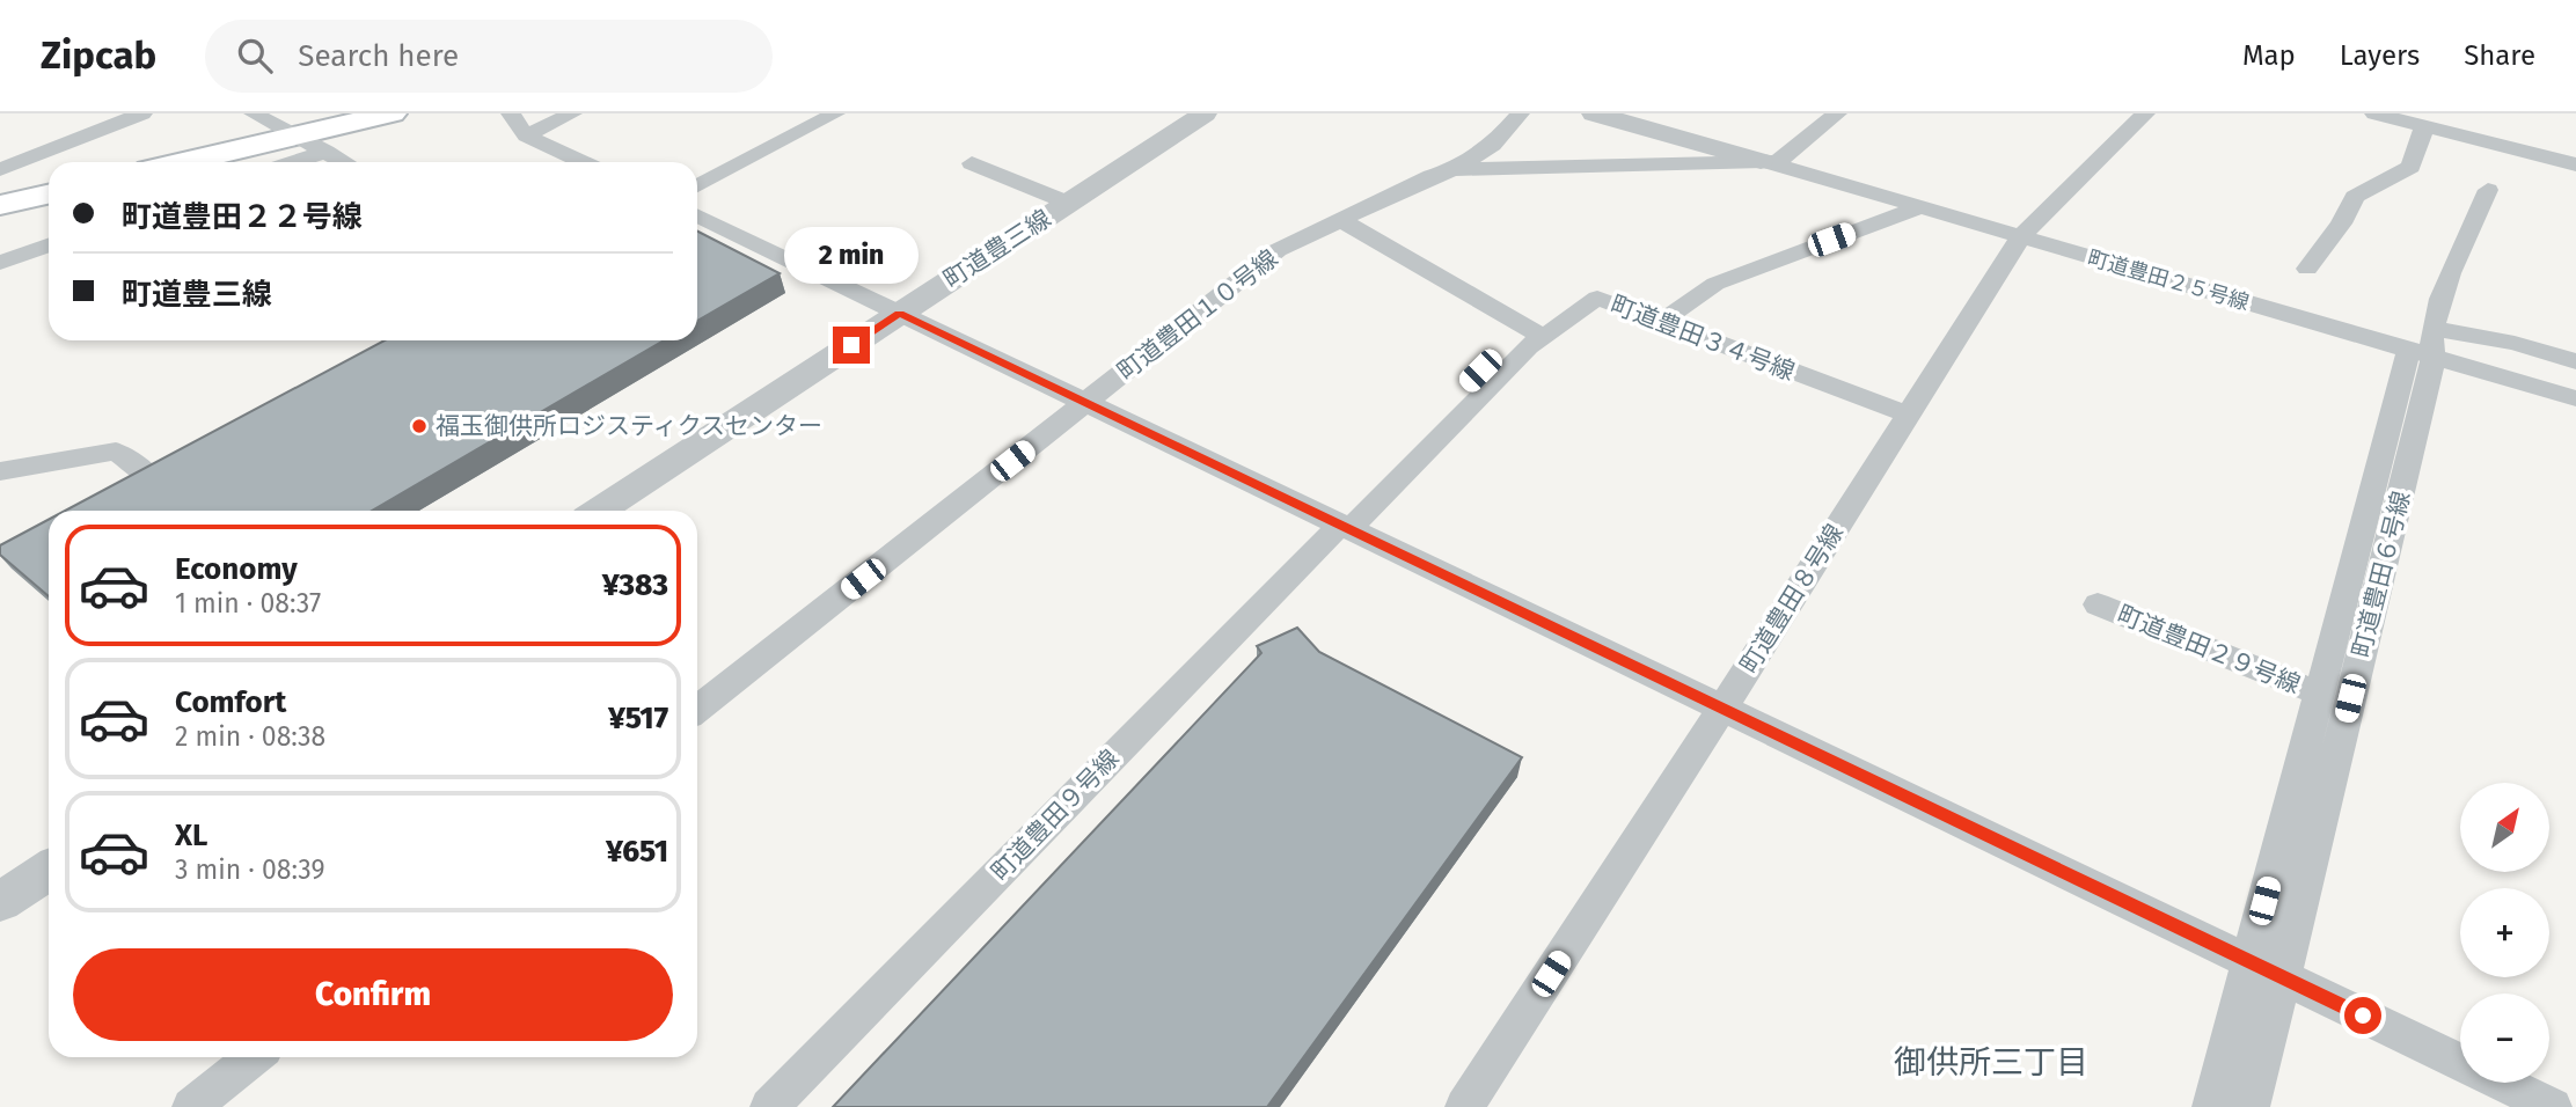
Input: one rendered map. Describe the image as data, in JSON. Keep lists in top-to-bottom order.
{
  "streets": {
    "street": [
      "町道豊三線",
      "町道豊田２５号線",
      "町道豊田１０号線",
      "町道豊田３４号線",
      "町道豊田６号線",
      "町道豊田８号線",
      "町道豊田２９号線",
      "町道豊田９号線"
    ]
  },
  "crossings": [
    ["町道豊田２５号線", "町道豊田１０号線"],
    ["町道豊田２５号線", "町道豊田６号線"],
    ["町道豊田２５号線", "町道豊田８号線"],
    ["町道豊田３４号線", "町道豊田８号線"],
    ["町道豊田３４号線", "町道豊田９号線"]
  ],
  "districts": ["御供所三丁目"],
  "places": ["福玉御供所ロジスティクスセンター"],
  "north": "top right",
  "page": {
    "header": "Zipcab",
    "search": "Search here",
    "nav": ["Map", "Layers", "Share"],
    "banner": ["町道豊田２２号線", "町道豊三線"],
    "bubble": "2 min",
    "list": [
      {
        "name": "Economy",
        "note": "1 min · 08:37",
        "value": "¥383"
      },
      {
        "name": "Comfort",
        "note": "2 min · 08:38",
        "value": "¥517"
      },
      {
        "name": "XL",
        "note": "3 min · 08:39",
        "value": "¥651"
      }
    ],
    "map_buttons": ["+", "−"],
    "buttons": "Confirm"
  }
}
